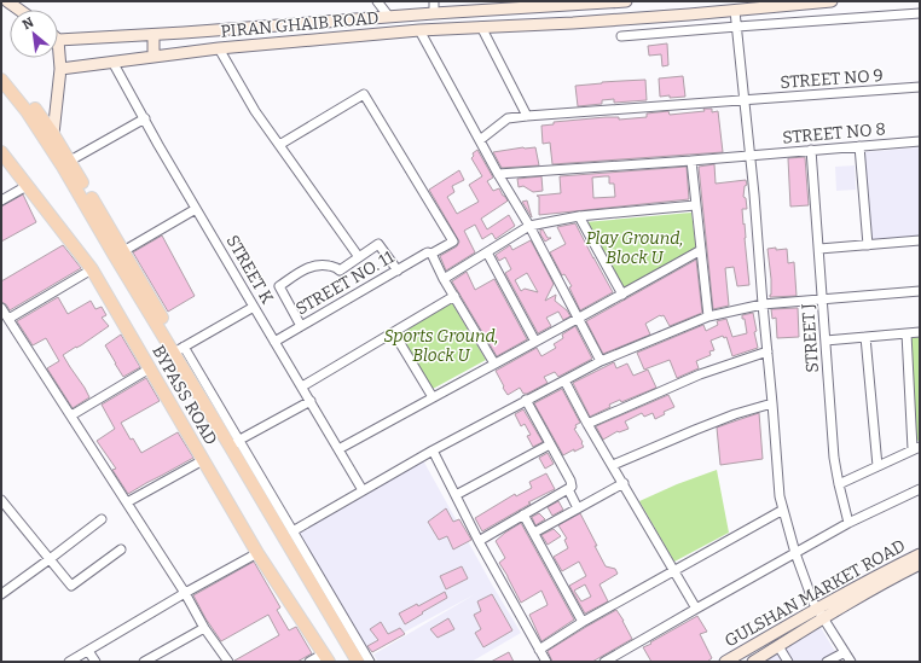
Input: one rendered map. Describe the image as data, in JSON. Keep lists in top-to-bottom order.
{
  "streets": {
    "main road": ["PIRAN GHAIB ROAD", "BYPASS ROAD", "GULSHAN MARKET ROAD"],
    "street": [
      "STREET NO 9",
      "STREET NO 8",
      "STREET K",
      "STREET NO. 11",
      "STREET J"
    ]
  },
  "crossings": [
    ["PIRAN GHAIB ROAD", "STREET K"],
    ["STREET NO 8", "STREET J"],
    ["STREET K", "STREET NO. 11"]
  ],
  "parks": ["Play Ground, Block U", "Sports Ground, Block U"],
  "north": "top left"
}
